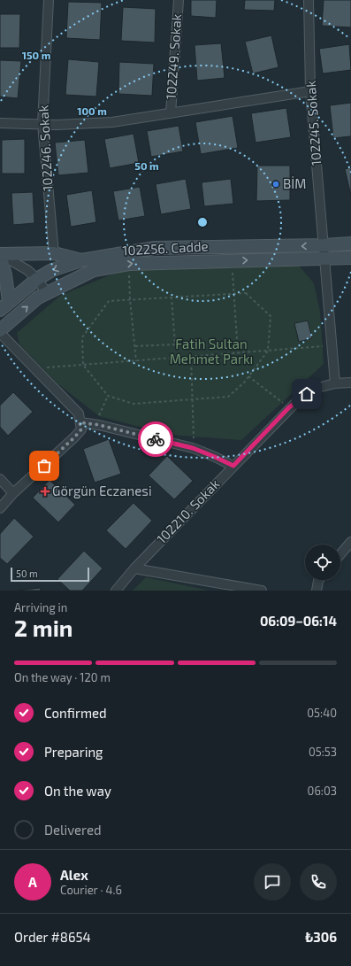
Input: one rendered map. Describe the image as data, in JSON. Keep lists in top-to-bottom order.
{
  "streets": {
    "street": [
      "102249. Sokak",
      "102245. Sokak",
      "102246. Sokak",
      "102256. Cadde",
      "102210. Sokak"
    ]
  },
  "crossings": [
    ["102245. Sokak", "102256. Cadde"],
    ["102245. Sokak", "102210. Sokak"]
  ],
  "parks": ["Fatih Sultan Mehmet Parkı"],
  "places": {
    "other": ["BİM"],
    "health": ["Görgün Eczanesi"]
  },
  "scale_bar": "50 m",
  "page": {
    "scale": "50 m",
    "heading": ["2 min", "Arriving in", "06:09–06:14"],
    "panel": [
      "Alex",
      "Courier · 4.6",
      "Order #8654",
      "₺306"
    ],
    "bar": "On the way · 120 m",
    "list": [
      ["Confirmed", "05:40"],
      ["Preparing", "05:53"],
      ["On the way", "06:03"],
      "Delivered"
    ],
    "round": "A"
  },
  "rings": ["150 m", "100 m", "50 m"]
}
